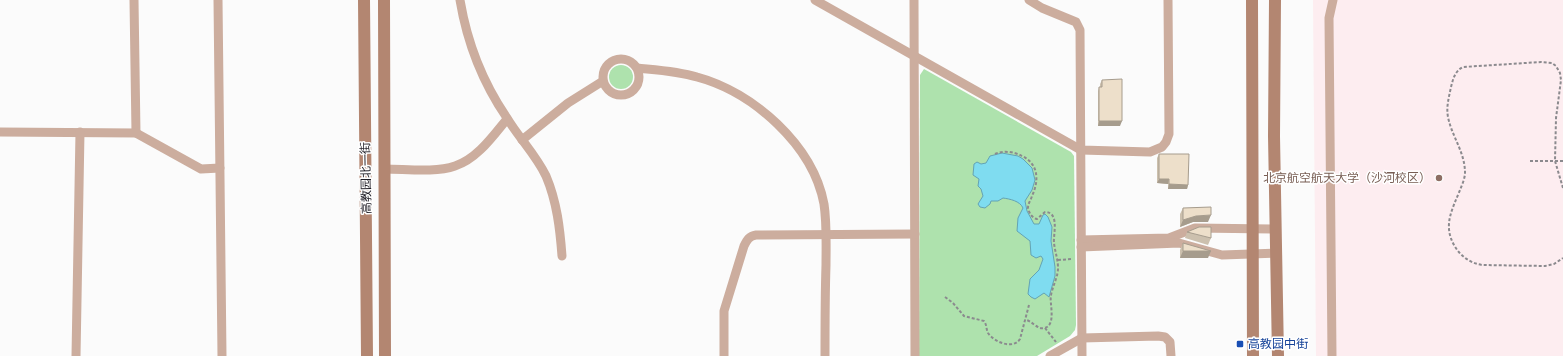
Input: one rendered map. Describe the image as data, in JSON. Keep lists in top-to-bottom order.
{
  "streets": {
    "main road": ["高教园北一街"]
  },
  "places": {
    "other": ["北京航空航天大学（沙河校区）"],
    "transit": ["高教园中街"]
  }
}
